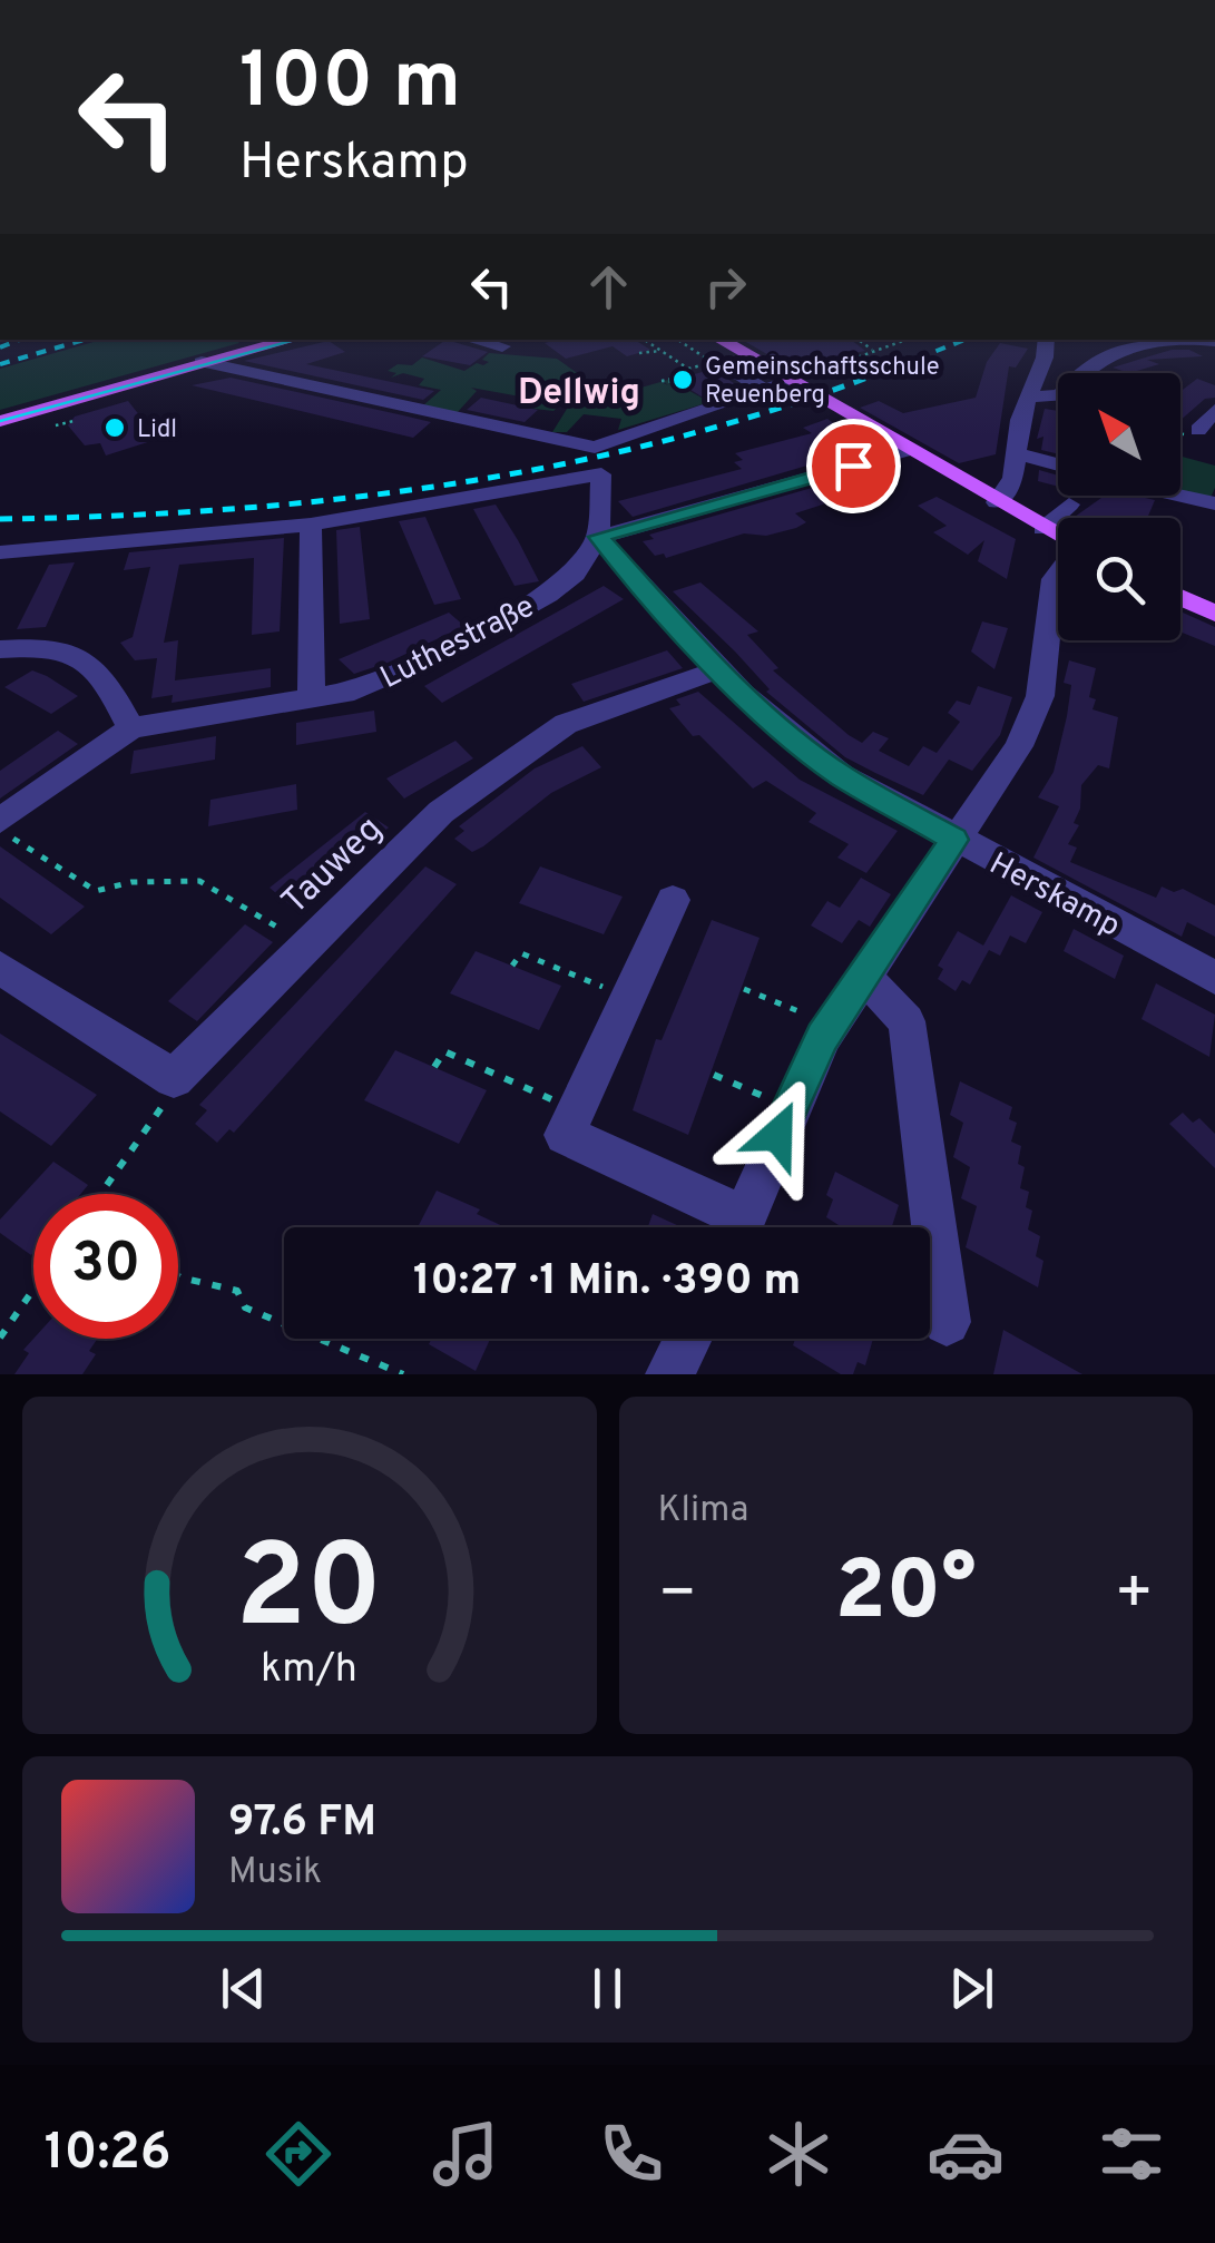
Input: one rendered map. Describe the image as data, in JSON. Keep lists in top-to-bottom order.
{
  "streets": {
    "street": ["Luthestraße", "Tauweg", "Herskamp"]
  },
  "crossings": [
    ["Luthestraße", "Herskamp"],
    ["Tauweg", "Herskamp"]
  ],
  "districts": ["Dellwig"],
  "places": ["Gemeinschaftsschule Reuenberg", "Lidl"],
  "north": "top left",
  "page": {
    "turn": ["100 m", "Herskamp"],
    "limit": "30",
    "trip": "10:27 · 1 Min. · 390 m",
    "tile": "Klima",
    "heat": ["−", "20°", "+"],
    "song": ["97.6 FM", "Musik"],
    "tabs": "10:26",
    "gauge": ["20", "km/h"]
  }
}
